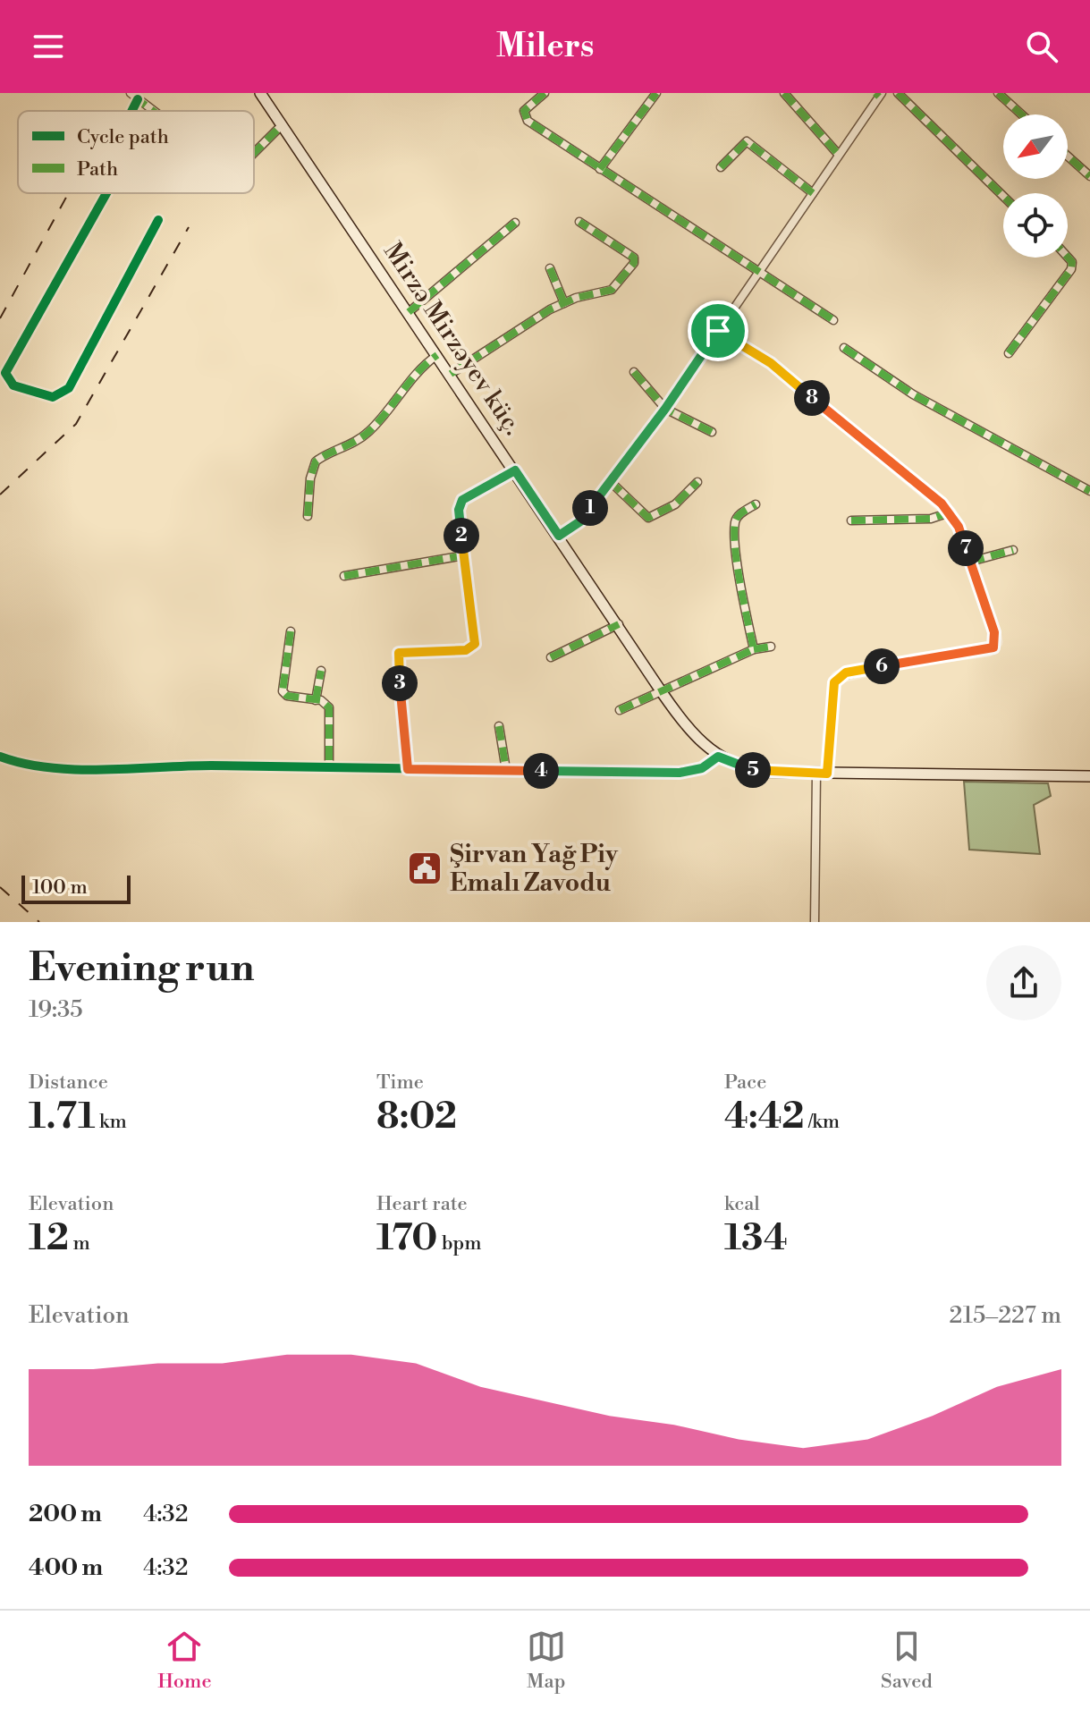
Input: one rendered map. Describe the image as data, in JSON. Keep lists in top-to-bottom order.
{
  "streets": {
    "main road": ["Mirzə Mirzəyev küç."]
  },
  "places": {
    "public building": ["Şirvan Yağ Piy Emalı Zavodu"]
  },
  "legend": ["Cycle path", "Path"],
  "scale_bar": "100 m",
  "north": "bottom left",
  "page": {
    "header": "Milers",
    "pins": [
      "8",
      "1",
      "2",
      "7",
      "6",
      "3",
      "5",
      "4"
    ],
    "scale": "100 m",
    "heading": ["Evening run", "19:35"],
    "stats": [
      ["Distance", "1.71 km"],
      ["Time", "8:02"],
      ["Pace", "4:42 /km"],
      ["Elevation", "12 m"],
      ["Heart rate", "170 bpm"],
      ["kcal", "134"]
    ],
    "chart": ["Elevation", "215–227 m"],
    "list": [
      {
        "name": "200 m",
        "note": "4:32"
      },
      {
        "name": "400 m",
        "note": "4:32"
      }
    ],
    "tabs": ["Home", "Map", "Saved"]
  }
}
